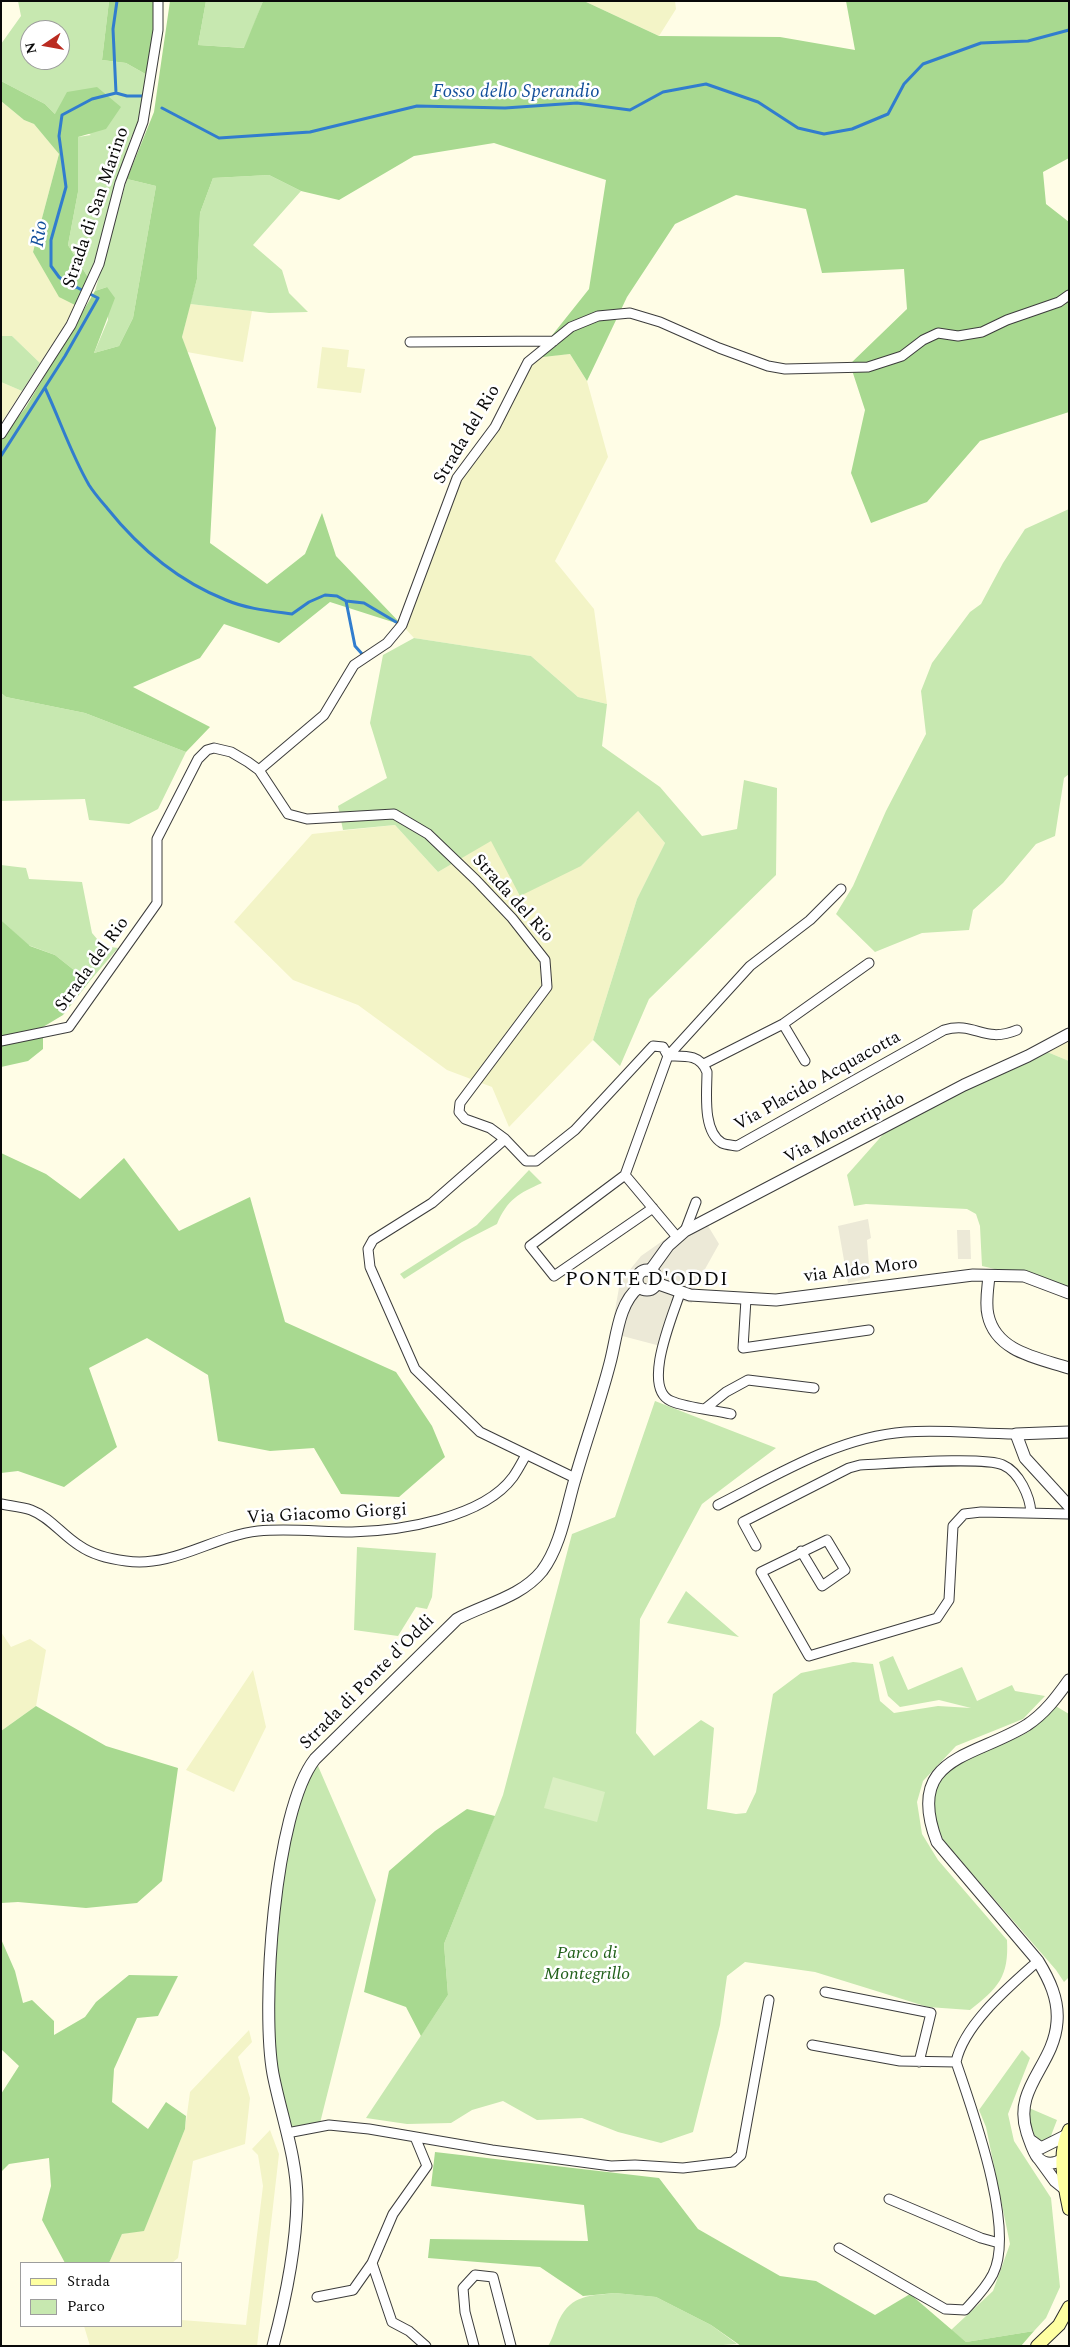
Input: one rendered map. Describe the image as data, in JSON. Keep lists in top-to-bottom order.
{
  "streets": {
    "street": [
      "Strada di San Marino",
      "Strada del Rio",
      "Via Placido Acquacotta",
      "Via Monteripido",
      "via Aldo Moro",
      "Via Giacomo Giorgi",
      "Strada di Ponte d'Oddi"
    ]
  },
  "crossings": [
    ["Via Monteripido", "via Aldo Moro"],
    ["Via Monteripido", "Strada di Ponte d'Oddi"],
    ["via Aldo Moro", "Strada di Ponte d'Oddi"]
  ],
  "districts": ["PONTE D'ODDI"],
  "water": ["Fosso dello Sperandio", "Rio"],
  "parks": ["Parco di Montegrillo"],
  "legend": ["Strada", "Parco"],
  "north": "left"
}
